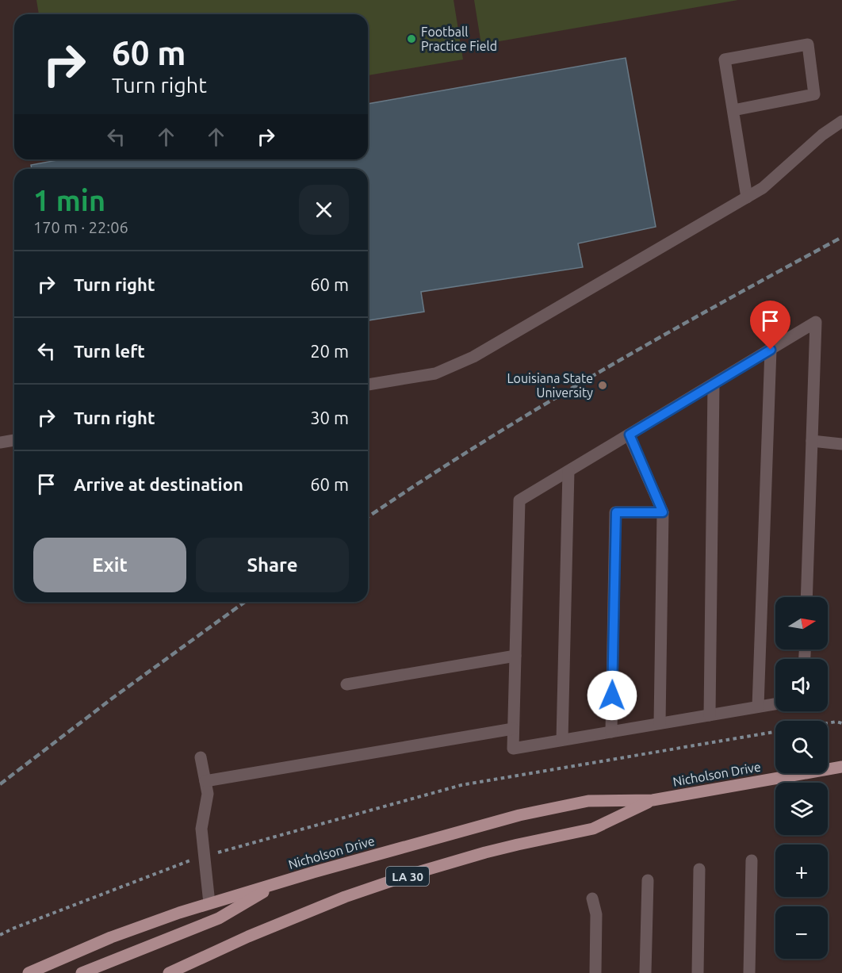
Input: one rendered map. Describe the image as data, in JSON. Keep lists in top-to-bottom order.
{
  "streets": {
    "main road": ["Nicholson Drive", "LA 30"]
  },
  "places": ["Football Practice Field", "Louisiana State University"],
  "north": "right",
  "page": {
    "turn": ["60 m", "Turn right"],
    "heading": ["1 min", "170 m · 22:06"],
    "list": [
      {
        "name": "Turn right",
        "value": "60 m"
      },
      {
        "name": "Turn left",
        "value": "20 m"
      },
      {
        "name": "Turn right",
        "value": "30 m"
      },
      {
        "name": "Arrive at destination",
        "value": "60 m"
      }
    ],
    "buttons": ["Exit", "Share"],
    "map_buttons": ["+", "−"]
  }
}
